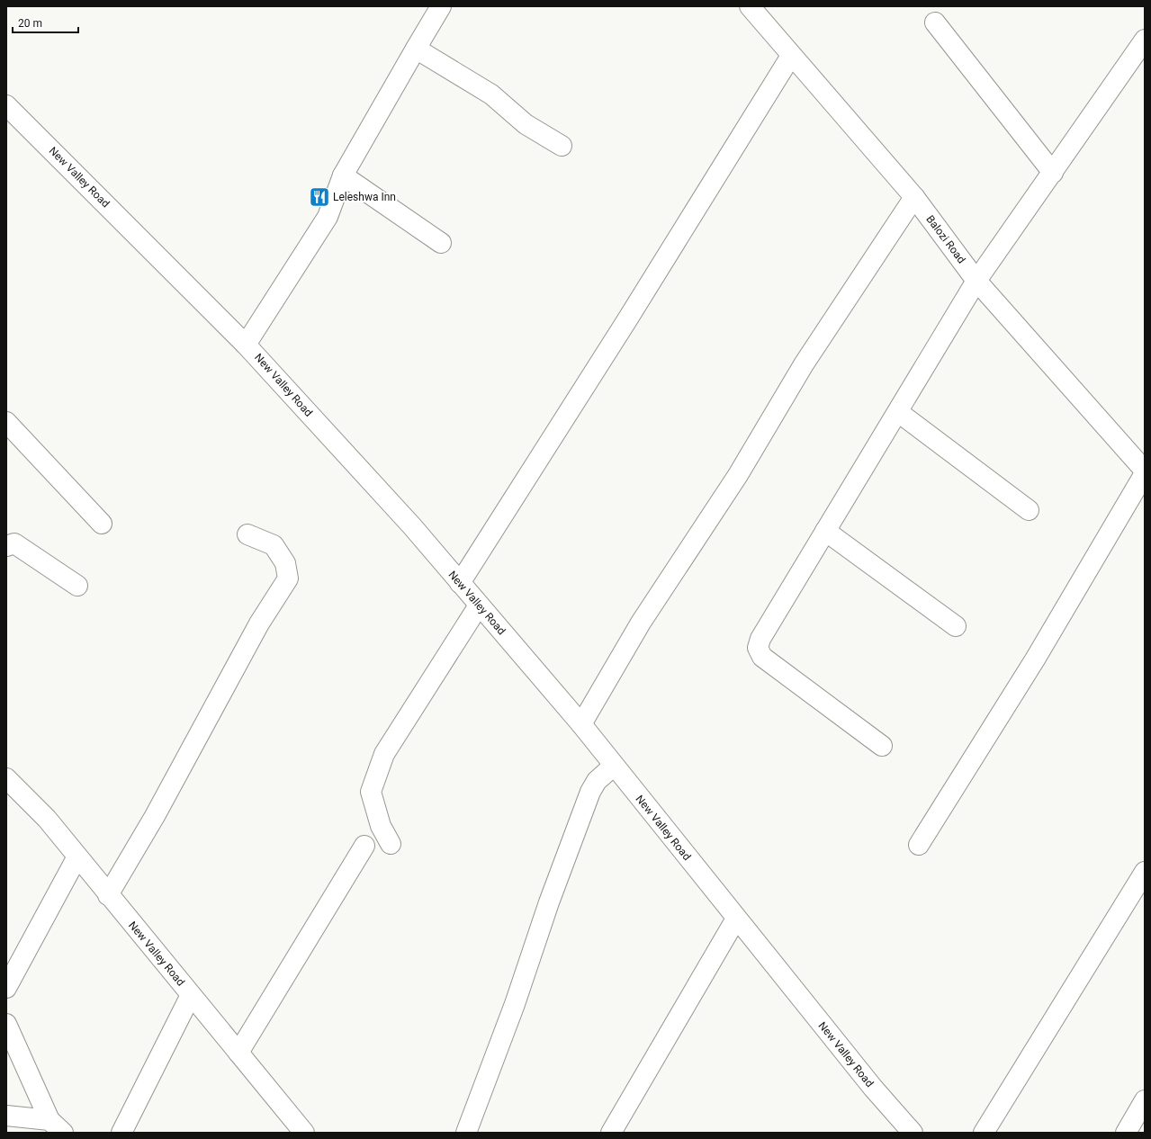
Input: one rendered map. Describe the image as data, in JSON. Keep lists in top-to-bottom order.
{
  "streets": {
    "street": ["New Valley Road", "Balozi Road"]
  },
  "places": {
    "restaurant": ["Leleshwa Inn"]
  },
  "scale_bar": "20 m"
}
